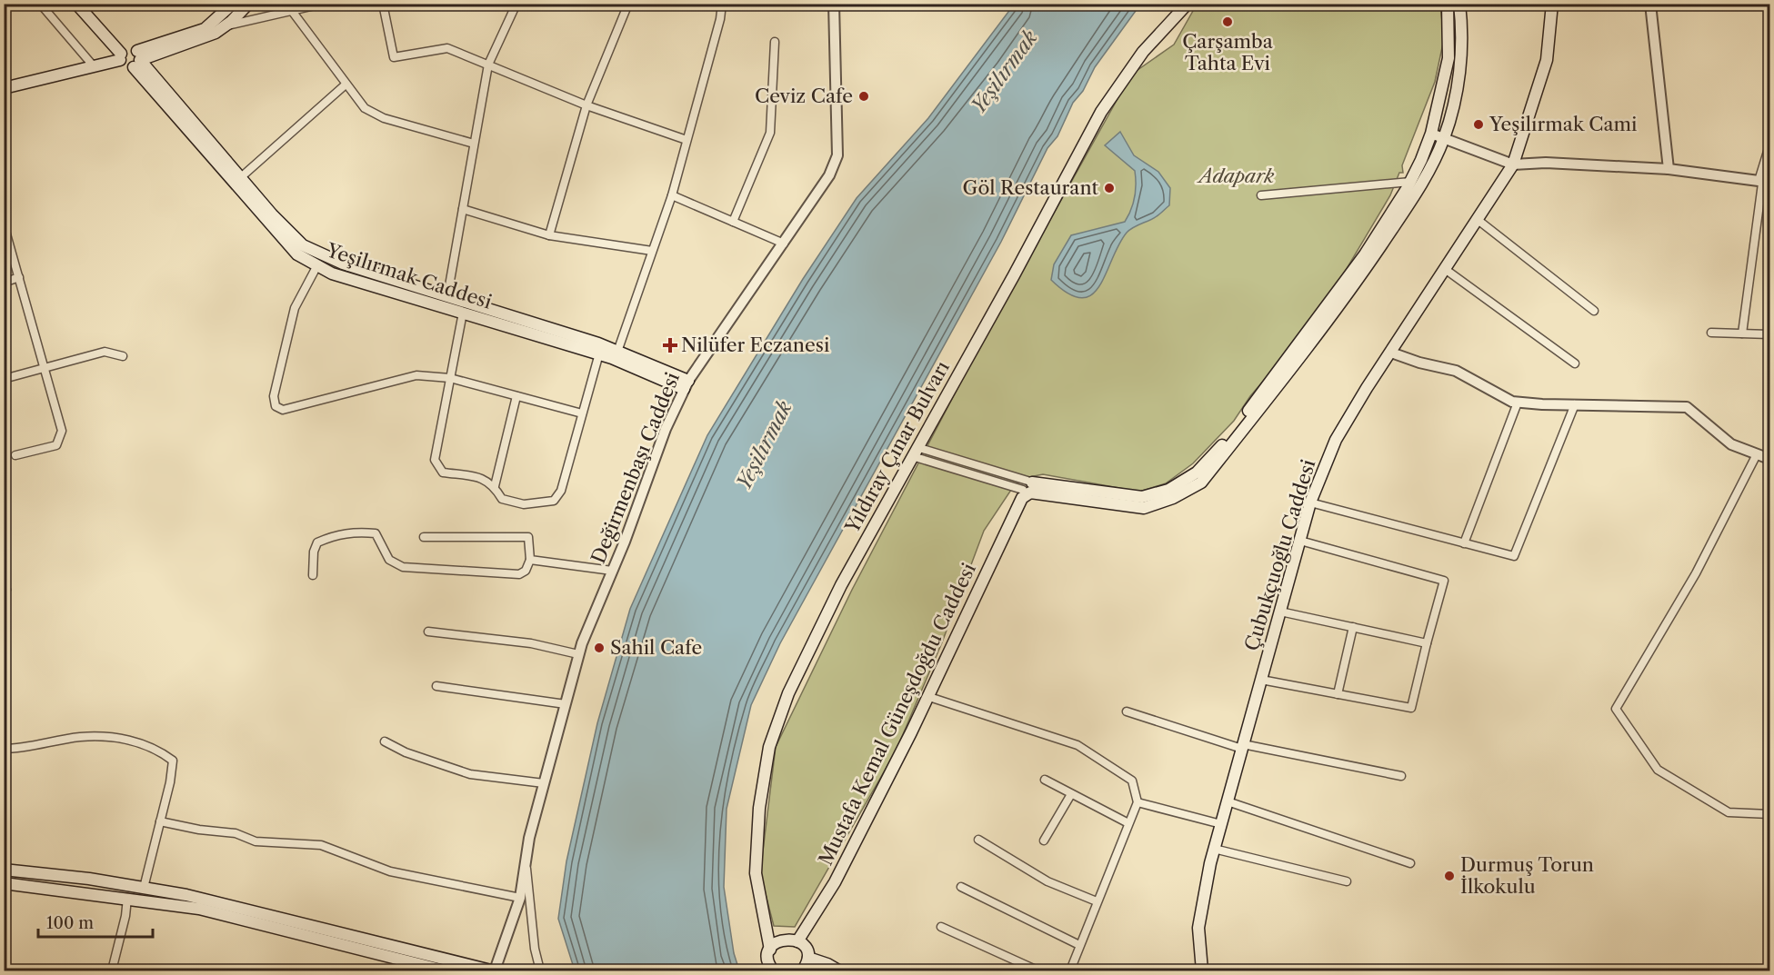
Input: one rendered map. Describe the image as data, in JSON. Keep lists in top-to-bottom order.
{
  "streets": {
    "main road": [
      "Yeşilırmak Caddesi",
      "Yıldıray Çınar Bulvarı",
      "Çubukçuoğlu Caddesi",
      "Mustafa Kemal Güneşdoğdu Caddesi"
    ],
    "street": ["Değirmenbaşı Caddesi"]
  },
  "crossings": [
    ["Yeşilırmak Caddesi", "Değirmenbaşı Caddesi"]
  ],
  "water": ["Yeşilırmak"],
  "parks": ["Adapark"],
  "places": {
    "other": [
      "Çarşamba Tahta Evi",
      "Ceviz Cafe",
      "Yeşilırmak Cami",
      "Göl Restaurant",
      "Sahil Cafe",
      "Durmuş Torun İlkokulu"
    ],
    "health": ["Nilüfer Eczanesi"]
  },
  "scale_bar": "100 m"
}
